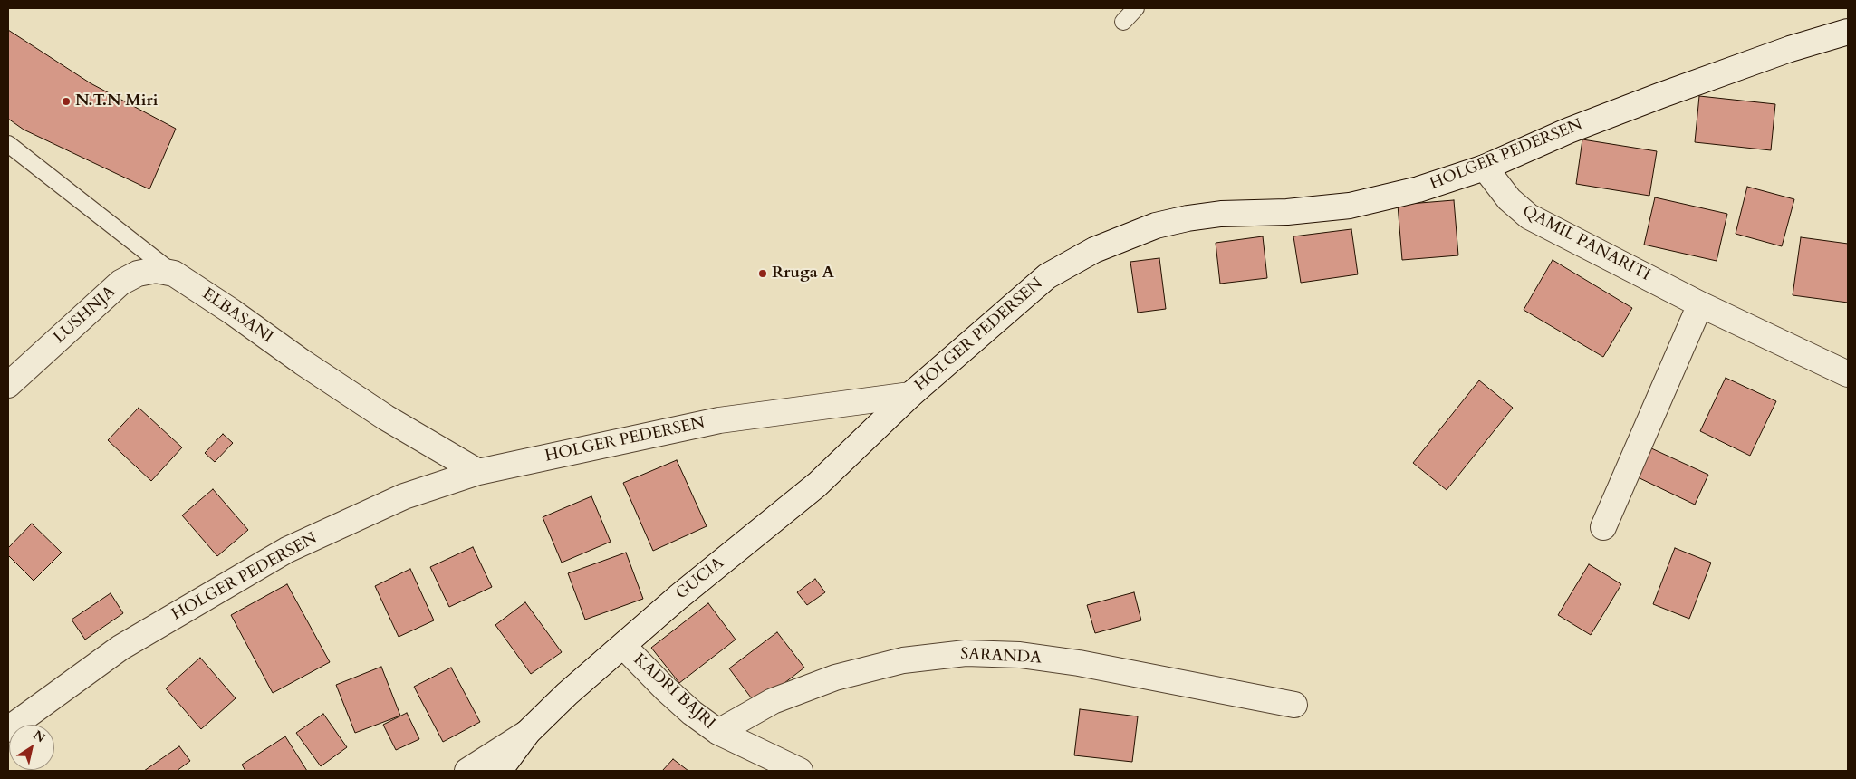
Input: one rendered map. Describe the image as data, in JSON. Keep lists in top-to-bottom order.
{
  "streets": {
    "street": [
      "HOLGER PEDERSEN",
      "QAMIL PANARITI",
      "LUSHNJA",
      "ELBASANI",
      "GUCIA",
      "SARANDA",
      "KADRI BAJRI"
    ]
  },
  "crossings": [
    ["HOLGER PEDERSEN", "QAMIL PANARITI"],
    ["HOLGER PEDERSEN", "ELBASANI"],
    ["HOLGER PEDERSEN", "GUCIA"],
    ["LUSHNJA", "ELBASANI"],
    ["GUCIA", "KADRI BAJRI"],
    ["SARANDA", "KADRI BAJRI"]
  ],
  "places": ["N.T.N Miri", "Rruga A"],
  "north": "top right"
}
